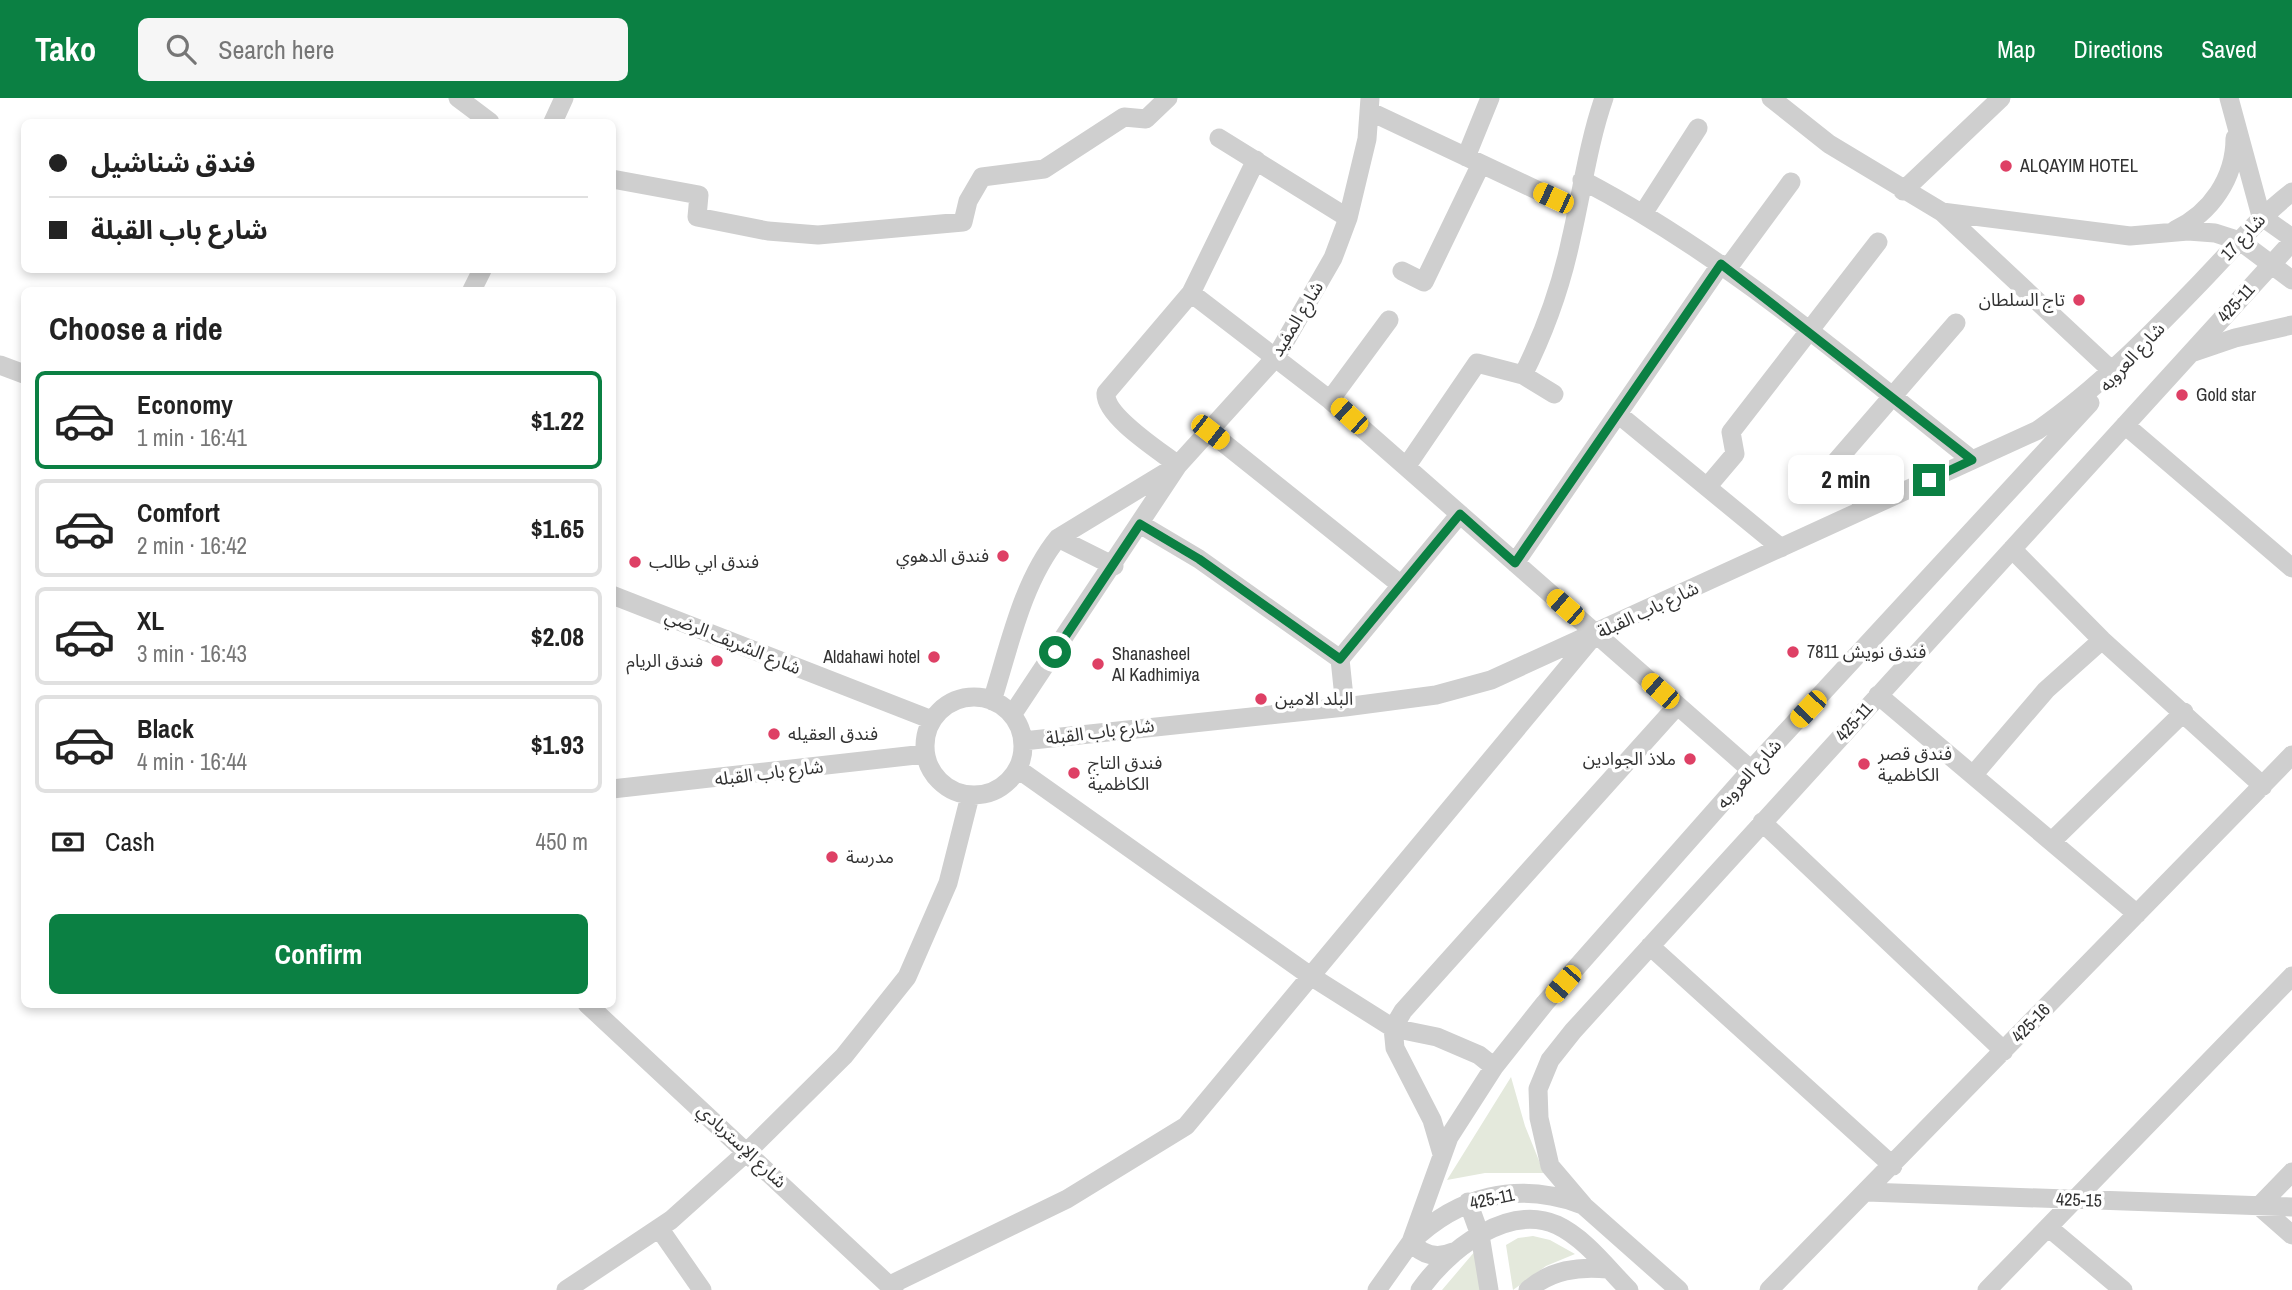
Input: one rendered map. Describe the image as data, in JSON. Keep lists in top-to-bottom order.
{
  "streets": {
    "street": [
      "شارع 17",
      "425-11",
      "شارع المفيد",
      "شارع العروبه",
      "شارع باب القبلة",
      "شارع الشريف الرضي",
      "شارع باب القبله",
      "425-16",
      "شارع الإستربادي",
      "425-15"
    ]
  },
  "crossings": [
    ["شارع 17", "شارع العروبه"],
    ["شارع 17", "شارع باب القبلة"],
    ["425-11", "شارع العروبه"],
    ["شارع المفيد", "شارع باب القبلة"],
    ["شارع المفيد", "شارع الشريف الرضي"],
    ["شارع المفيد", "شارع باب القبله"],
    ["شارع باب القبلة", "شارع الشريف الرضي"],
    ["شارع باب القبلة", "شارع باب القبله"],
    ["شارع الشريف الرضي", "شارع باب القبله"],
    ["425-16", "425-15"]
  ],
  "places": [
    "ALQAYIM HOTEL",
    "تاج السلطان",
    "Gold star",
    "فندق الدهوي",
    "فندق ابي طالب",
    "فندق نويش 7811",
    "Aldahawi hotel",
    "فندق الريام",
    "Shanasheel Al Kadhimiya",
    "البلد الامين",
    "فندق العقيله",
    "ملاذ الجوادين",
    "فندق قصر الكاظمية",
    "فندق التاج الكاظمية",
    "مدرسة"
  ],
  "page": {
    "header": "Tako",
    "search": "Search here",
    "nav": ["Map", "Directions", "Saved"],
    "banner": ["فندق شناشيل", "شارع باب القبلة"],
    "heading": "Choose a ride",
    "list": [
      {
        "name": "Economy",
        "note": "1 min · 16:41",
        "value": "$1.22"
      },
      {
        "name": "Comfort",
        "note": "2 min · 16:42",
        "value": "$1.65"
      },
      {
        "name": "XL",
        "note": "3 min · 16:43",
        "value": "$2.08"
      },
      {
        "name": "Black",
        "note": "4 min · 16:44",
        "value": "$1.93"
      }
    ],
    "bubble": "2 min",
    "pay": ["Cash", "450 m"],
    "buttons": "Confirm"
  }
}
